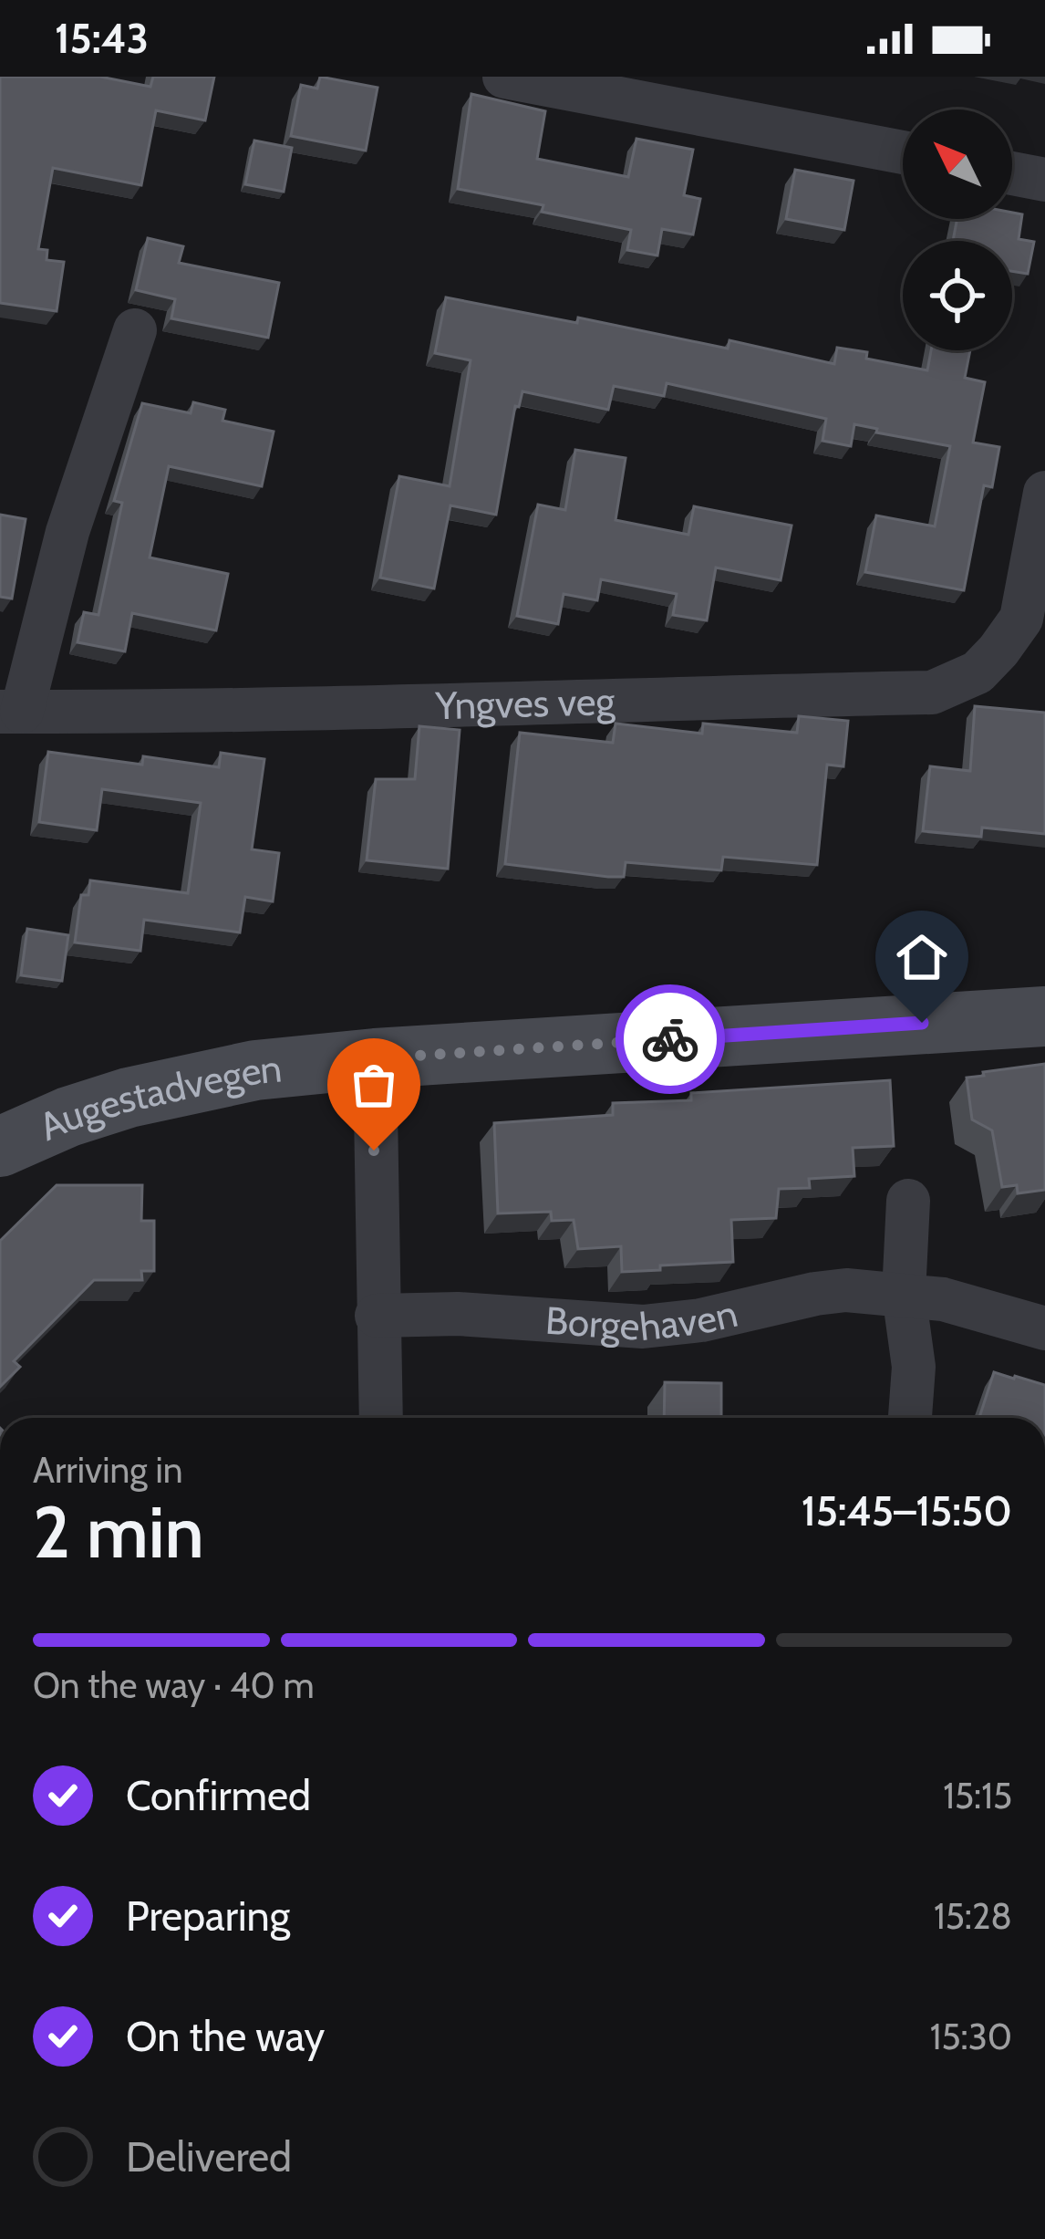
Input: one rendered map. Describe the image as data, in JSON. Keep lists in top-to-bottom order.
{
  "streets": {
    "main road": ["Augestadvegen"],
    "street": ["Yngves veg", "Borgehaven"]
  },
  "north": "top left",
  "page": {
    "status": "15:43",
    "heading": ["2 min", "Arriving in", "15:45–15:50"],
    "bar": "On the way · 40 m",
    "list": [
      ["Confirmed", "15:15"],
      ["Preparing", "15:28"],
      ["On the way", "15:30"],
      "Delivered"
    ]
  }
}
